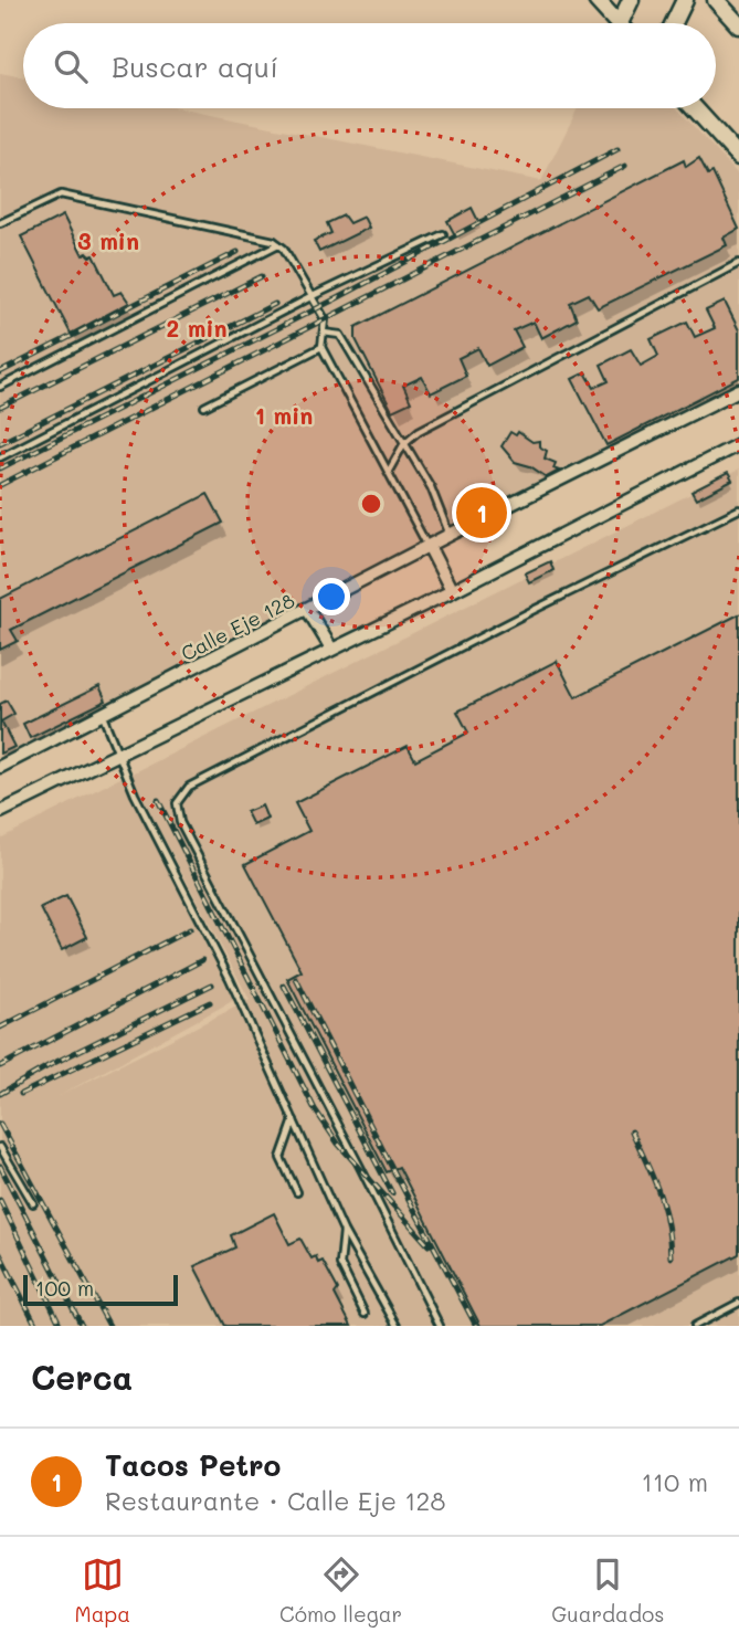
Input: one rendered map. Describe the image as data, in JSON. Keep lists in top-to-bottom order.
{
  "streets": {
    "street": ["Calle Eje 128"]
  },
  "scale_bar": "100 m",
  "page": {
    "search": "Buscar aquí",
    "pins": "1",
    "scale": "100 m",
    "heading": "Cerca",
    "list": [
      {
        "mark": "1",
        "name": "Tacos Petro",
        "note": "Restaurante · Calle Eje 128",
        "value": "110 m"
      }
    ],
    "nav": ["Mapa", "Cómo llegar", "Guardados"]
  },
  "rings": ["3 min", "2 min", "1 min"]
}
